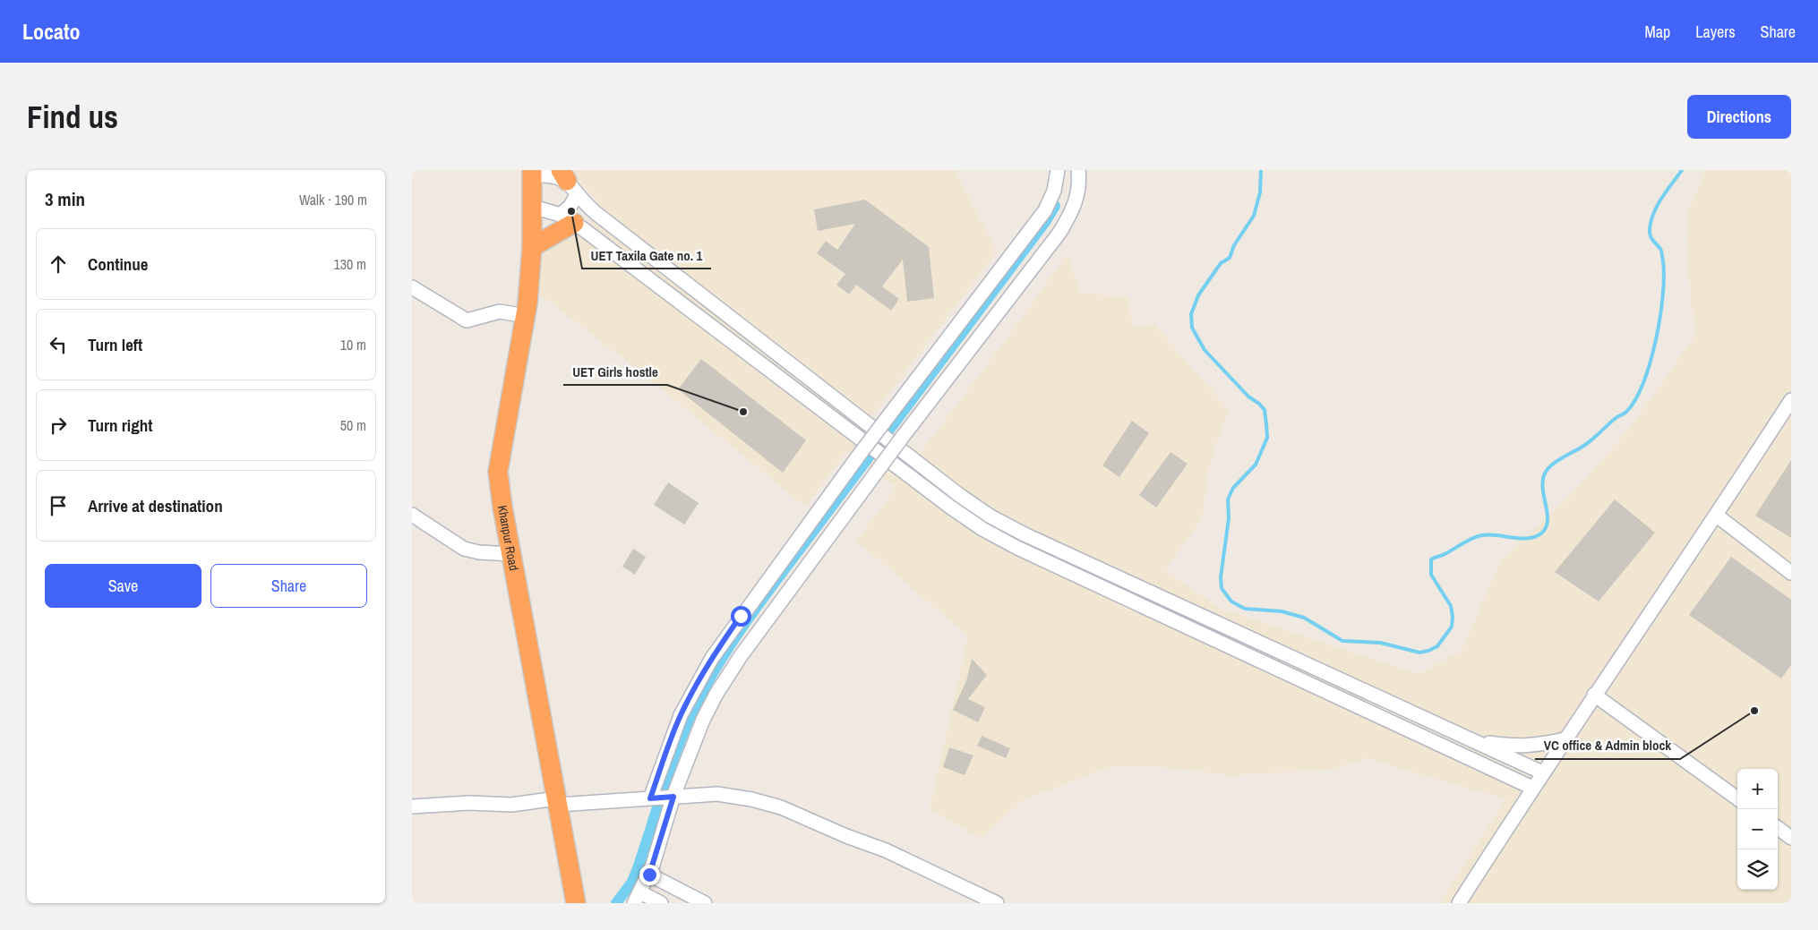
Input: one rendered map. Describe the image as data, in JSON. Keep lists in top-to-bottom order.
{
  "streets": {
    "highway": ["Khanpur Road"]
  },
  "places": ["UET Taxila Gate no. 1", "UET Girls hostle", "VC office & Admin block"],
  "page": {
    "header": "Locato",
    "nav": ["Map", "Layers", "Share"],
    "buttons": [
      "Directions",
      ["Save", "Share"]
    ],
    "title": "Find us",
    "heading": ["3 min", "Walk · 190 m"],
    "list": [
      ["Continue", "130 m"],
      ["Turn left", "10 m"],
      ["Turn right", "50 m"],
      "Arrive at destination"
    ],
    "map_buttons": ["+", "−"]
  }
}
